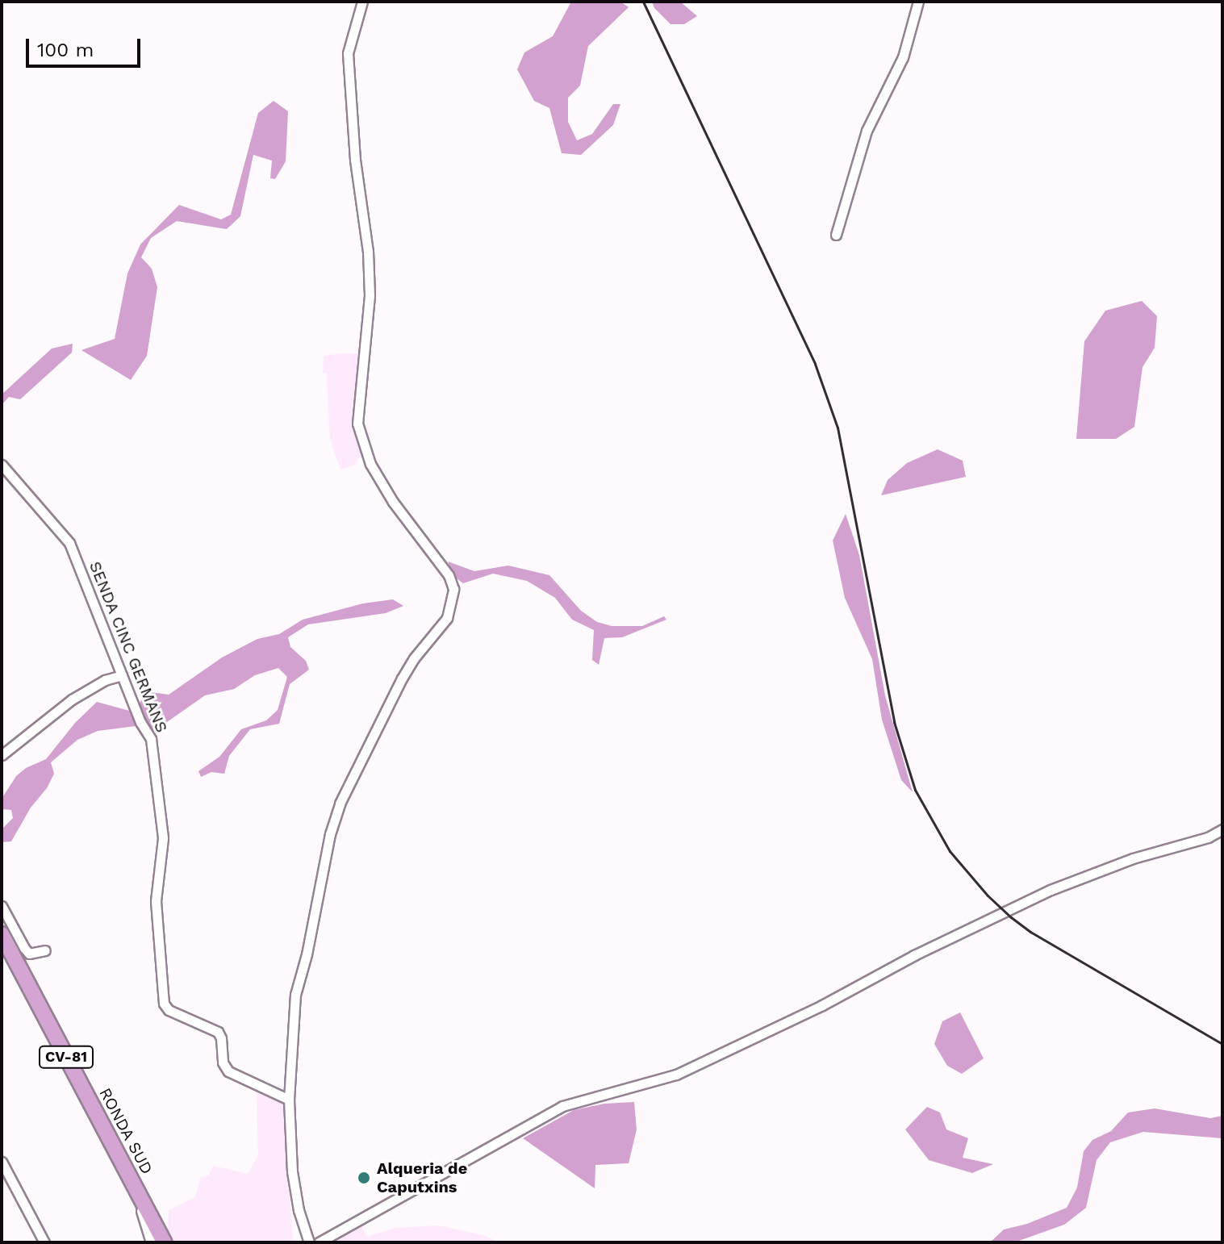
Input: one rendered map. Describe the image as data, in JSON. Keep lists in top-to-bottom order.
{
  "streets": {
    "main road": ["CV-81", "RONDA SUD"],
    "street": ["SENDA CINC GERMANS"]
  },
  "places": ["Alqueria de Caputxins"],
  "scale_bar": "100 m"
}
